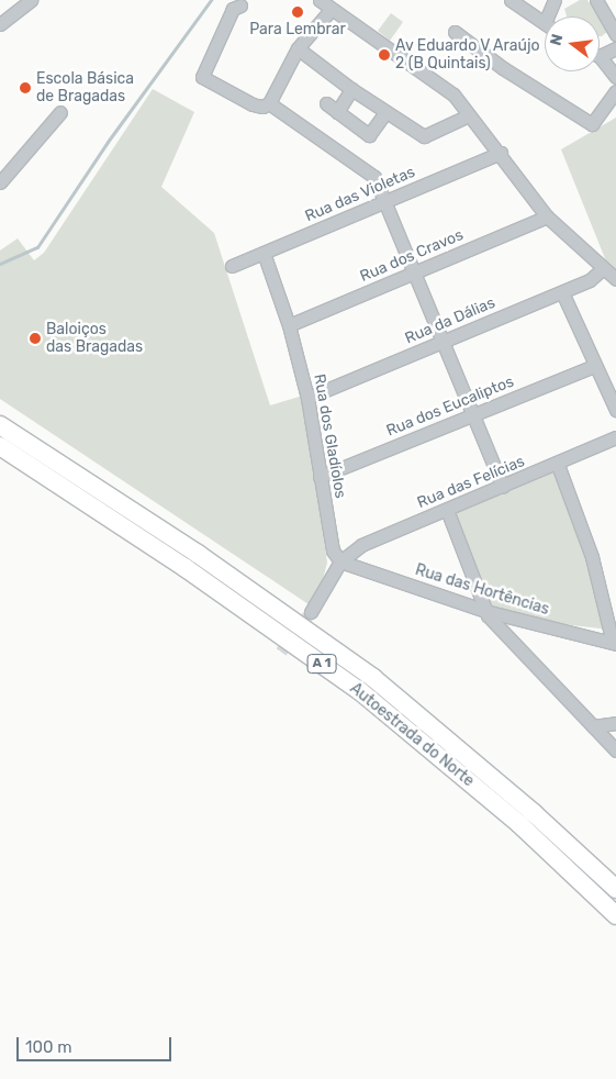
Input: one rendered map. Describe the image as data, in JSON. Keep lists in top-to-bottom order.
{
  "streets": {
    "highway": ["A 1", "Autoestrada do Norte"],
    "street": [
      "Rua das Violetas",
      "Rua dos Cravos",
      "Rua da Dálias",
      "Rua dos Eucaliptos",
      "Rua dos Gladíolos",
      "Rua das Felícias",
      "Rua das Hortências"
    ]
  },
  "crossings": [
    ["Rua das Violetas", "Rua dos Gladíolos"],
    ["Rua dos Cravos", "Rua dos Gladíolos"],
    ["Rua da Dálias", "Rua dos Gladíolos"],
    ["Rua dos Eucaliptos", "Rua dos Gladíolos"],
    ["Rua dos Gladíolos", "Rua das Felícias"],
    ["Rua dos Gladíolos", "Rua das Hortências"],
    ["Rua das Felícias", "Rua das Hortências"]
  ],
  "places": [
    "Para Lembrar",
    "Av Eduardo V Araújo 2 (B Quintais)",
    "Escola Básica de Bragadas",
    "Baloiços das Bragadas"
  ],
  "scale_bar": "100 m",
  "north": "left"
}
